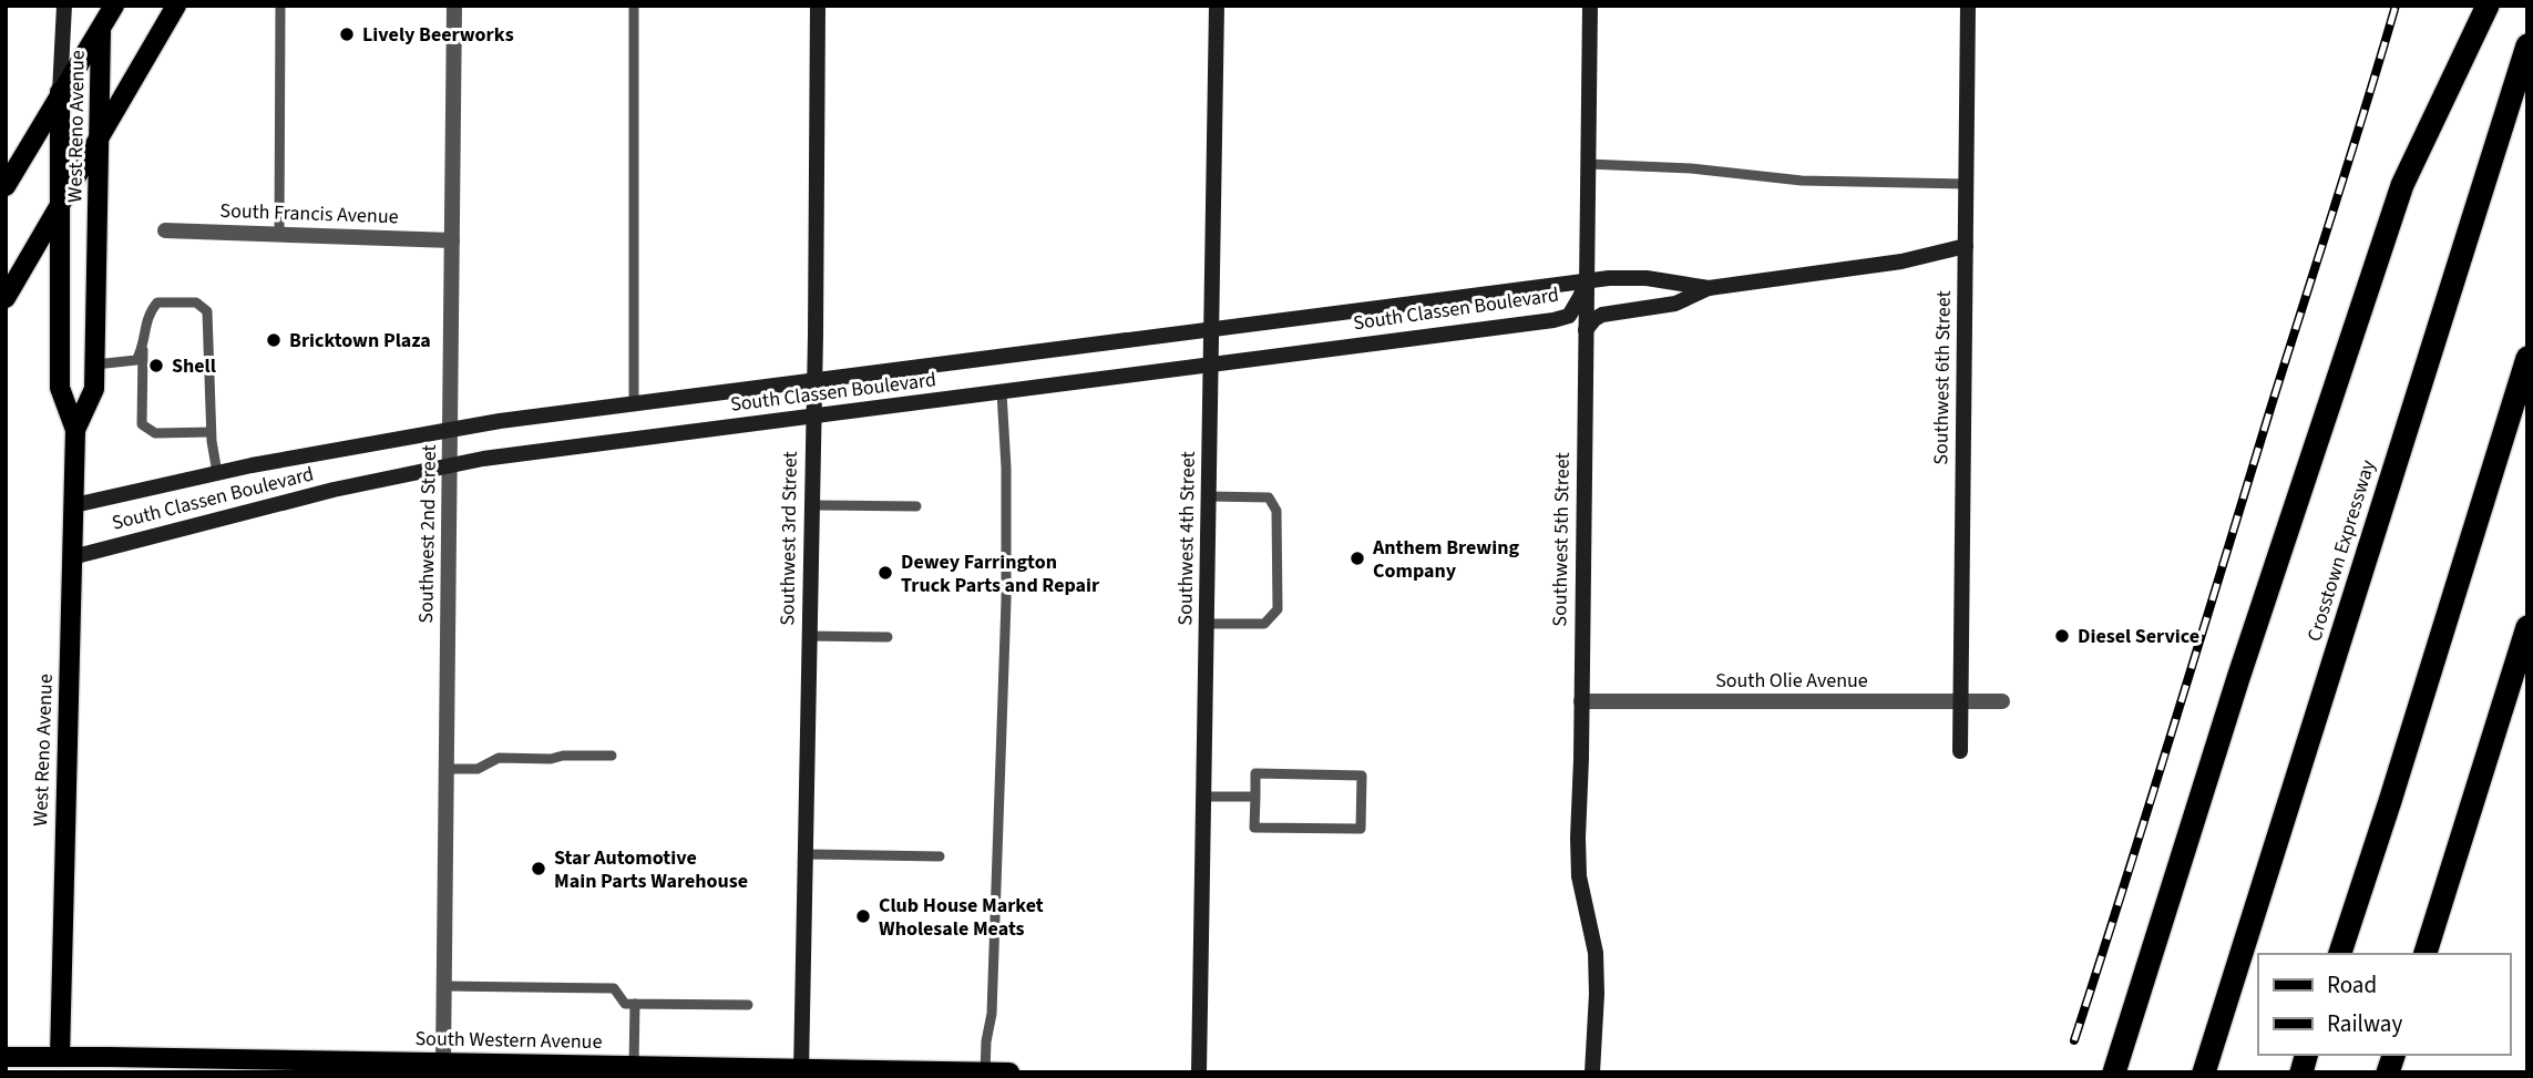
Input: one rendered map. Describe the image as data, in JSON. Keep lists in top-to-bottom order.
{
  "streets": {
    "highway": ["Crosstown Expressway"],
    "main road": ["West Reno Avenue", "South Western Avenue"],
    "street": [
      "South Francis Avenue",
      "South Classen Boulevard",
      "Southwest 6th Street",
      "Southwest 2nd Street",
      "Southwest 3rd Street",
      "Southwest 4th Street",
      "Southwest 5th Street",
      "South Olie Avenue"
    ]
  },
  "crossings": [
    ["West Reno Avenue", "South Classen Boulevard"],
    ["West Reno Avenue", "South Western Avenue"],
    ["South Francis Avenue", "Southwest 2nd Street"],
    ["South Classen Boulevard", "Southwest 6th Street"],
    ["South Classen Boulevard", "Southwest 2nd Street"],
    ["South Classen Boulevard", "Southwest 3rd Street"],
    ["South Classen Boulevard", "Southwest 4th Street"],
    ["South Classen Boulevard", "Southwest 5th Street"],
    ["Southwest 6th Street", "South Olie Avenue"],
    ["Southwest 2nd Street", "South Western Avenue"],
    ["Southwest 3rd Street", "South Western Avenue"],
    ["Southwest 5th Street", "South Olie Avenue"]
  ],
  "places": [
    "Lively Beerworks",
    "Bricktown Plaza",
    "Shell",
    "Anthem Brewing Company",
    "Dewey Farrington Truck Parts and Repair",
    "Diesel Service",
    "Star Automotive Main Parts Warehouse",
    "Club House Market Wholesale Meats"
  ],
  "legend": ["Road", "Railway"]
}
